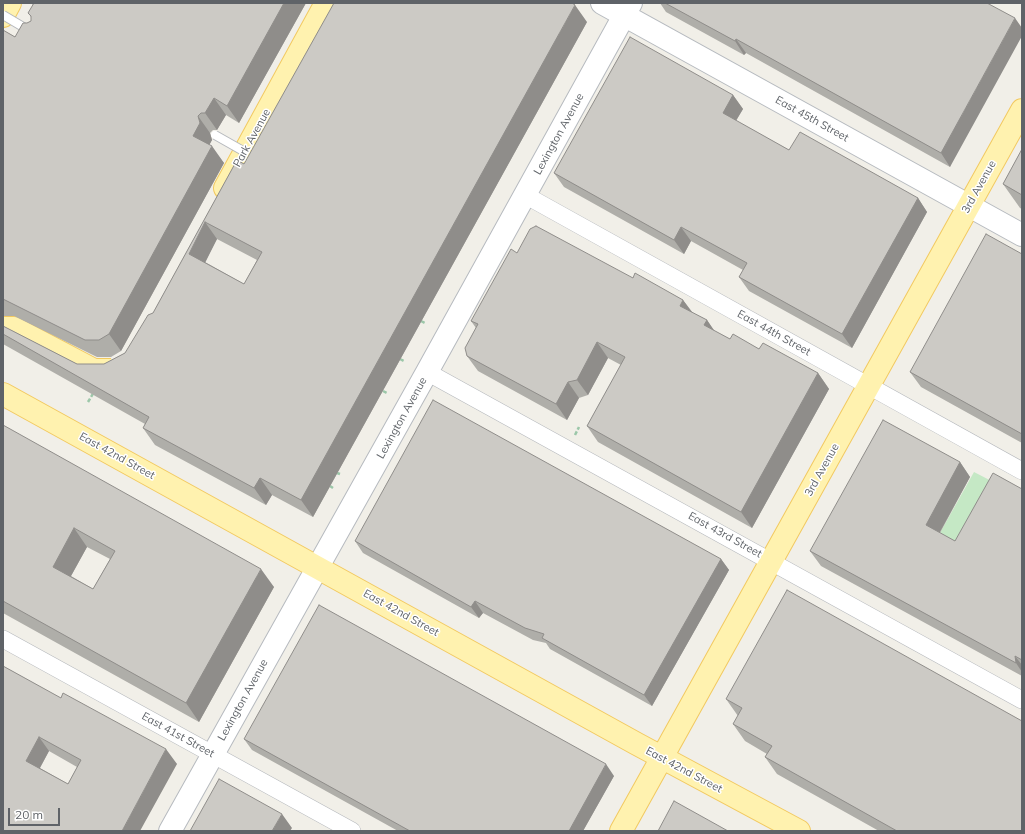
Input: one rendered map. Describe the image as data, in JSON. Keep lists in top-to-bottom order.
{
  "streets": {
    "main road": [
      "East 45th Street",
      "Lexington Avenue",
      "Park Avenue",
      "3rd Avenue",
      "East 42nd Street"
    ],
    "street": ["East 44th Street", "East 43rd Street", "East 41st Street"]
  },
  "crossings": [
    ["East 45th Street", "Lexington Avenue"],
    ["East 45th Street", "3rd Avenue"],
    ["Lexington Avenue", "East 44th Street"],
    ["Lexington Avenue", "East 42nd Street"],
    ["Lexington Avenue", "East 43rd Street"],
    ["Lexington Avenue", "East 41st Street"],
    ["3rd Avenue", "East 44th Street"],
    ["3rd Avenue", "East 42nd Street"],
    ["3rd Avenue", "East 43rd Street"]
  ],
  "scale_bar": "20 m"
}
